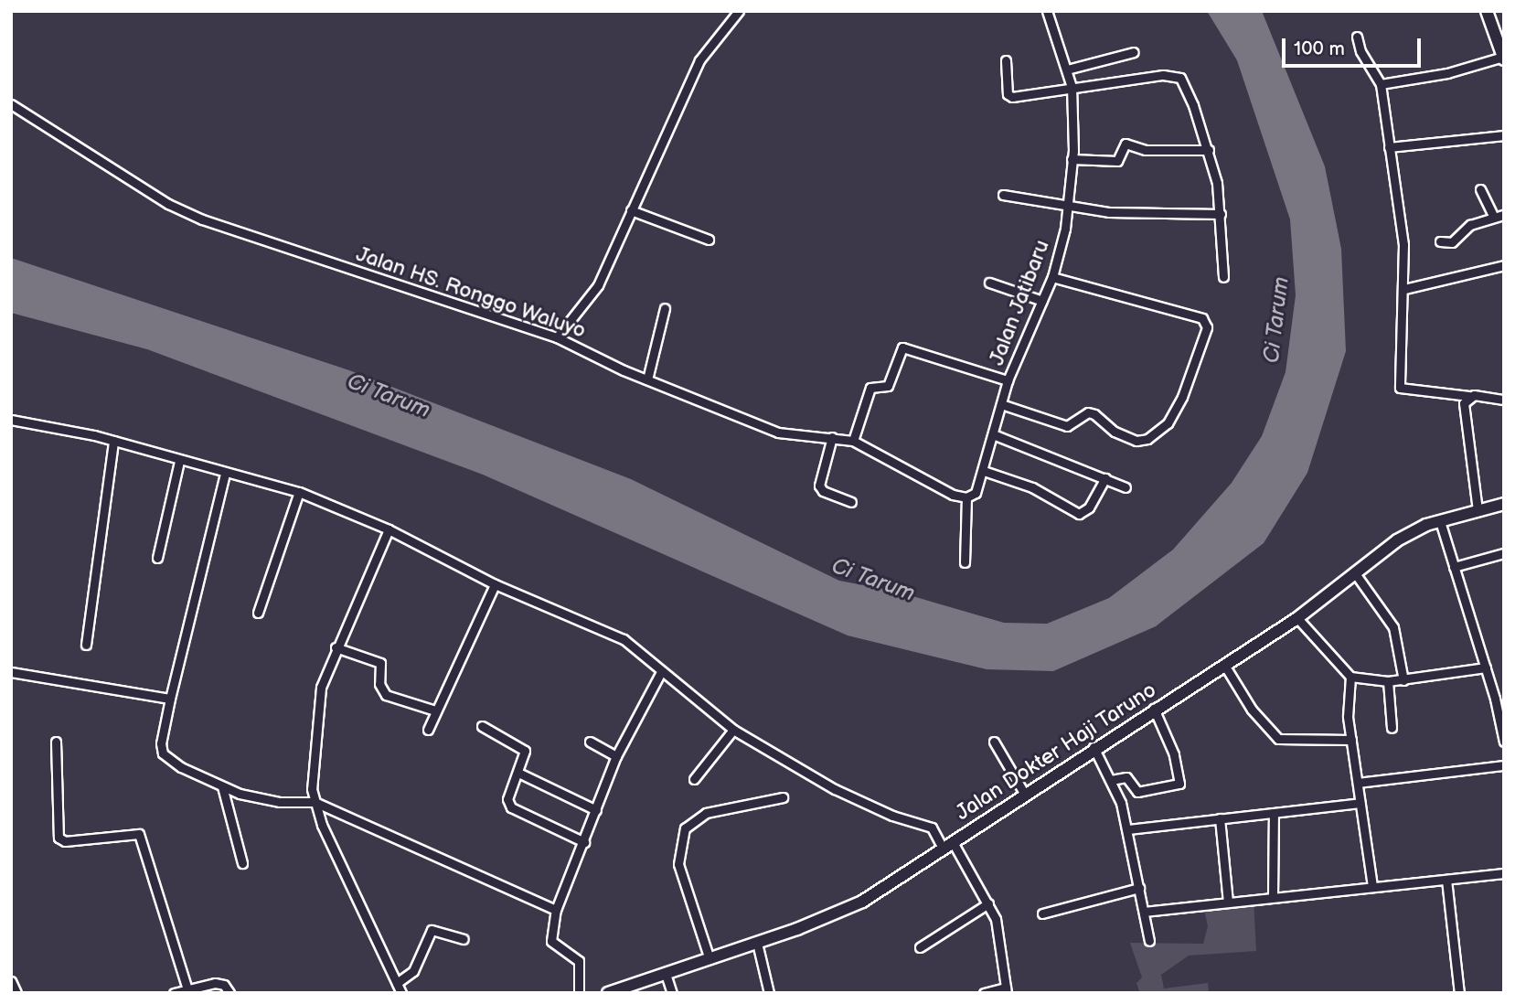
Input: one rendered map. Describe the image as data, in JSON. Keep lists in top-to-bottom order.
{
  "streets": {
    "street": ["Jalan HS. Ronggo Waluyo", "Jalan Jatibaru", "Jalan Dokter Haji Taruno"]
  },
  "crossings": [
    ["Jalan HS. Ronggo Waluyo", "Jalan Jatibaru"]
  ],
  "water": ["Ci Tarum"],
  "scale_bar": "100 m"
}
